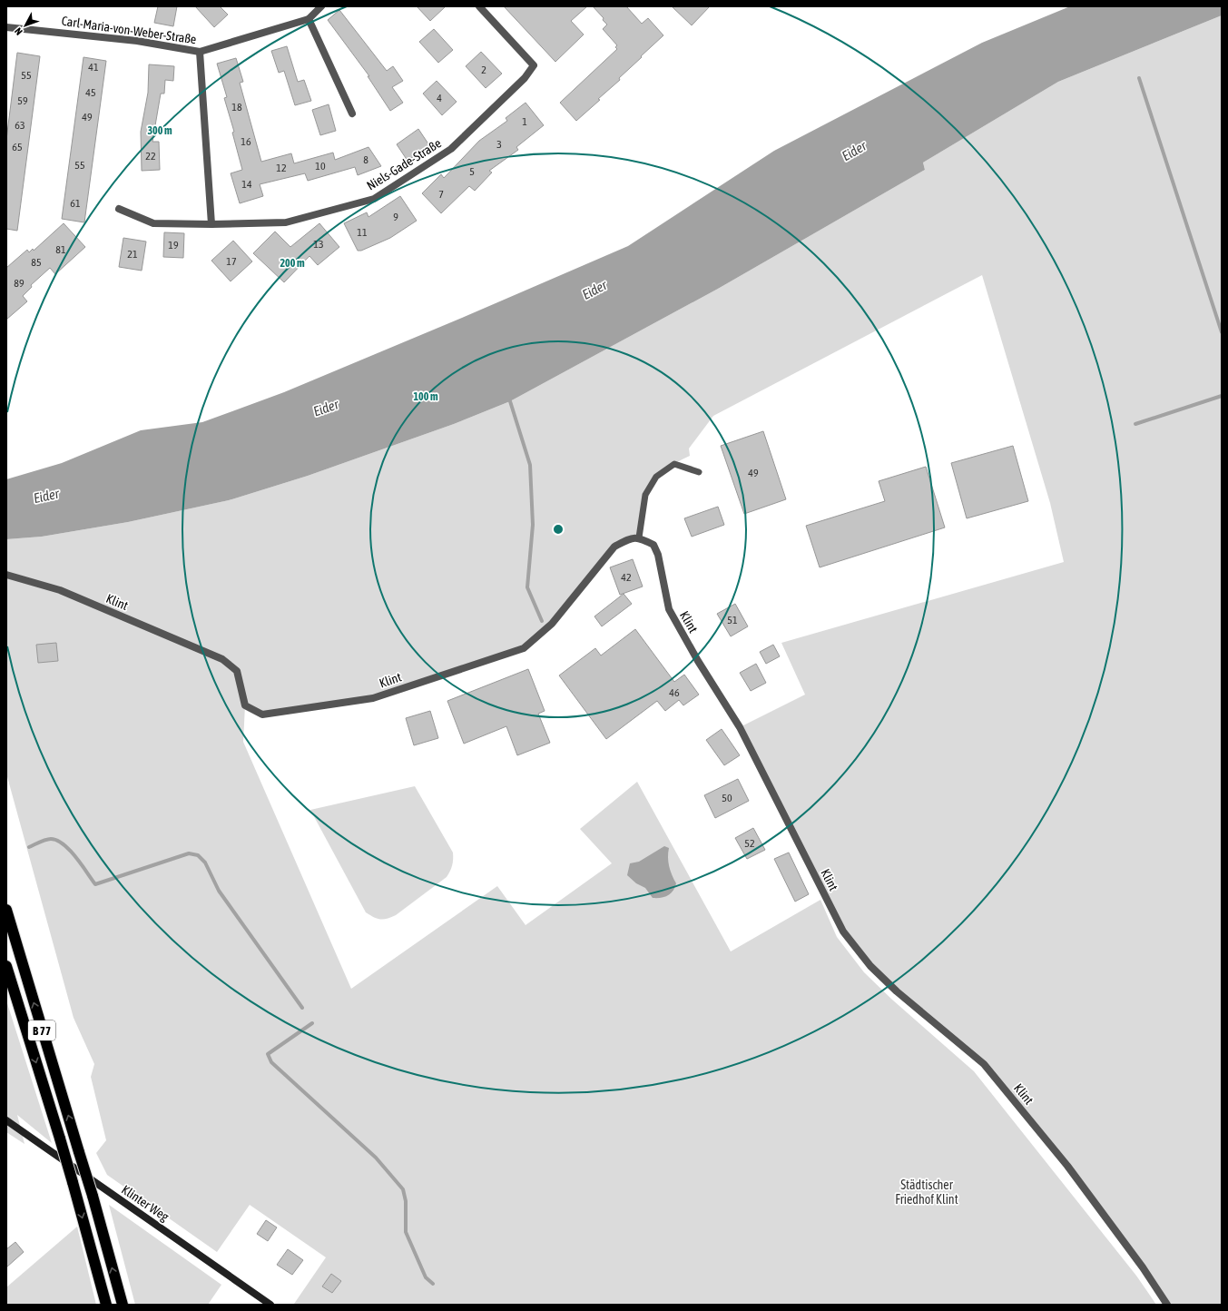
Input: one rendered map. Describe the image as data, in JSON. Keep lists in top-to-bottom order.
{
  "streets": {
    "highway": ["B 77"],
    "street": [
      "Carl-Maria-von-Weber-Straße",
      "Niels-Gade-Straße",
      "Klint",
      "Klinter Weg"
    ]
  },
  "water": ["Eider"],
  "parks": ["Städtischer Friedhof Klint"],
  "house_numbers": [
    "41",
    "2",
    "55",
    "45",
    "4",
    "59",
    "18",
    "49",
    "1",
    "63",
    "16",
    "3",
    "65",
    "22",
    "8",
    "55",
    "10",
    "12",
    "5",
    "14",
    "7",
    "61",
    "9",
    "11",
    "13",
    "19",
    "81",
    "21",
    "17",
    "85",
    "89",
    "49",
    "42",
    "51",
    "46",
    "50",
    "52"
  ],
  "north": "bottom left",
  "rings": ["300 m", "200 m", "100 m"]
}
